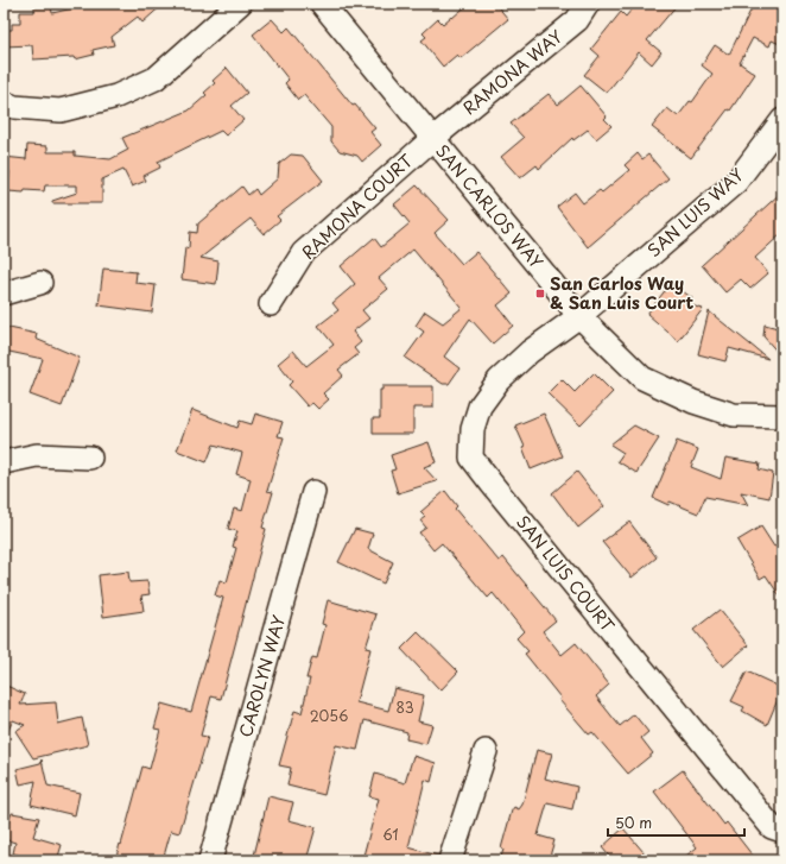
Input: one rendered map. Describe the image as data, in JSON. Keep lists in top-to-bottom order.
{
  "streets": {
    "street": [
      "RAMONA WAY",
      "RAMONA COURT",
      "SAN CARLOS WAY",
      "SAN LUIS WAY",
      "SAN LUIS COURT",
      "CAROLYN WAY"
    ]
  },
  "crossings": [
    ["RAMONA WAY", "RAMONA COURT"],
    ["RAMONA WAY", "SAN CARLOS WAY"],
    ["RAMONA COURT", "SAN CARLOS WAY"],
    ["SAN CARLOS WAY", "SAN LUIS WAY"],
    ["SAN CARLOS WAY", "SAN LUIS COURT"],
    ["SAN LUIS WAY", "SAN LUIS COURT"]
  ],
  "places": {
    "transit": ["San Carlos Way & San Luis Court"]
  },
  "house_numbers": ["83", "2056", "61"],
  "scale_bar": "50 m"
}
